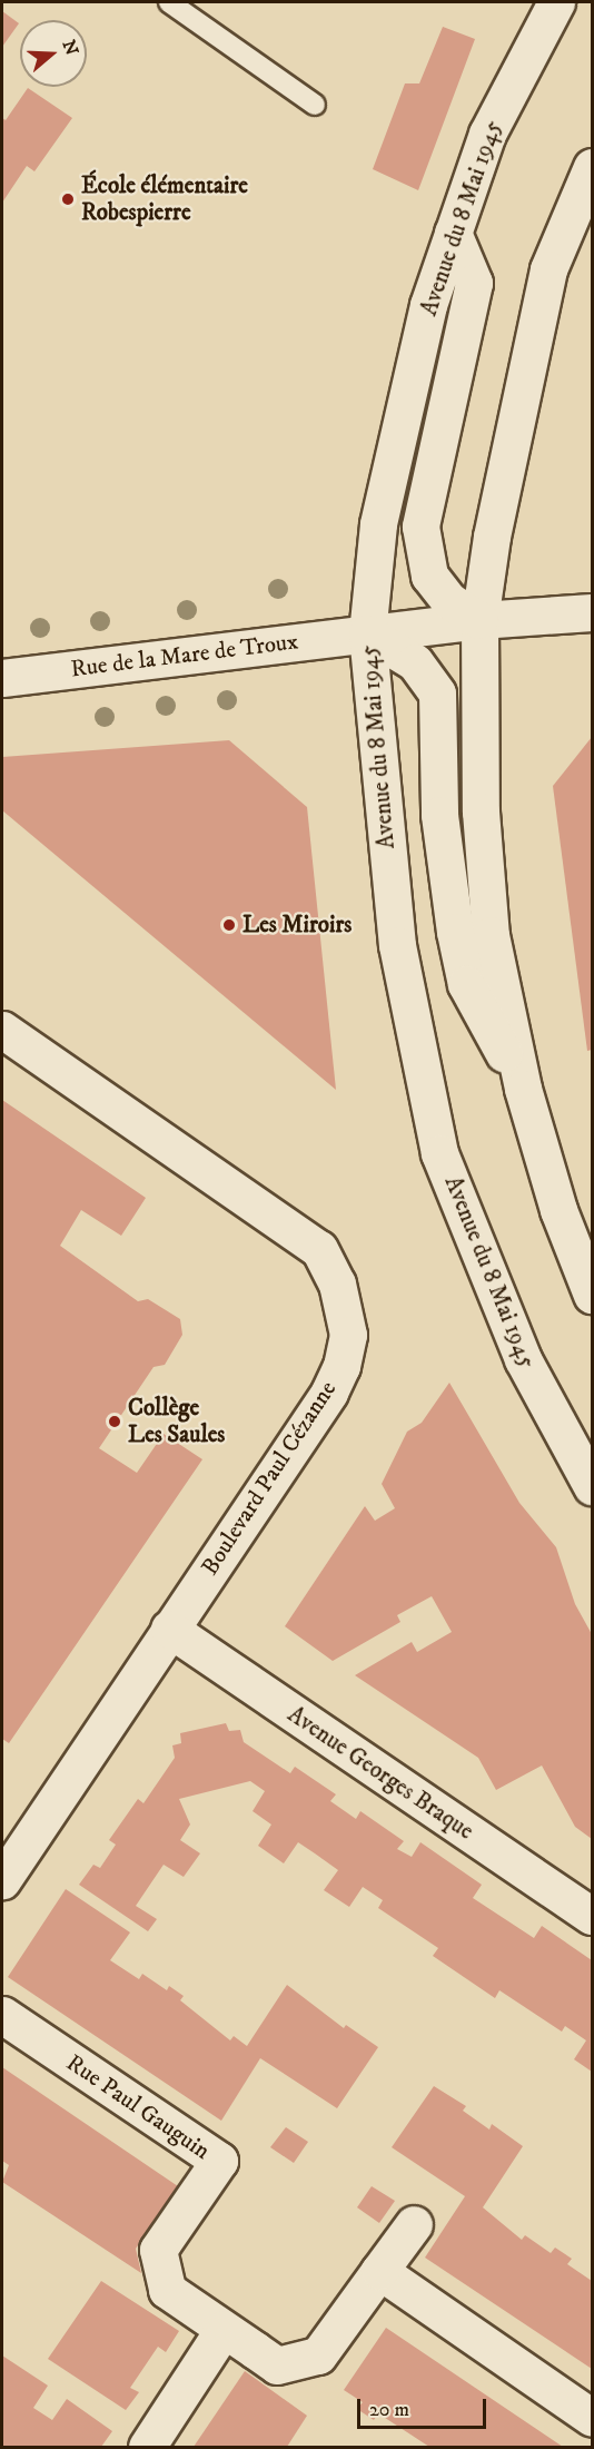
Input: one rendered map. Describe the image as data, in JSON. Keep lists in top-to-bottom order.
{
  "streets": {
    "main road": [
      "Avenue du 8 Mai 1945",
      "Rue de la Mare de Troux",
      "Boulevard Paul Cézanne",
      "Avenue Georges Braque",
      "Rue Paul Gauguin"
    ]
  },
  "crossings": [
    ["Avenue du 8 Mai 1945", "Rue de la Mare de Troux"],
    ["Boulevard Paul Cézanne", "Avenue Georges Braque"]
  ],
  "places": ["École élémentaire Robespierre", "Les Miroirs", "Collège Les Saules"],
  "scale_bar": "20 m",
  "north": "right"
}
